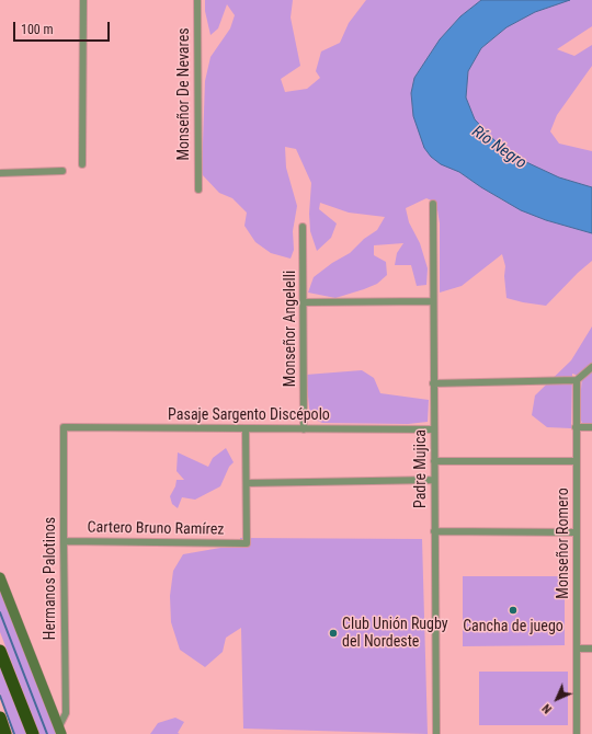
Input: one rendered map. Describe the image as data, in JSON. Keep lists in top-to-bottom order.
{
  "streets": {
    "street": [
      "Monseñor De Nevares",
      "Monseñor Angelelli",
      "Pasaje Sargento Discépolo",
      "Padre Mujica",
      "Cartero Bruno Ramírez",
      "Monseñor Romero",
      "Hermanos Palotinos"
    ]
  },
  "crossings": [
    ["Monseñor Angelelli", "Pasaje Sargento Discépolo"],
    ["Pasaje Sargento Discépolo", "Padre Mujica"],
    ["Pasaje Sargento Discépolo", "Hermanos Palotinos"],
    ["Cartero Bruno Ramírez", "Hermanos Palotinos"]
  ],
  "water": ["Río Negro"],
  "places": ["Cancha de juego", "Club Unión Rugby del Nordeste"],
  "scale_bar": "100 m",
  "north": "bottom left"
}
